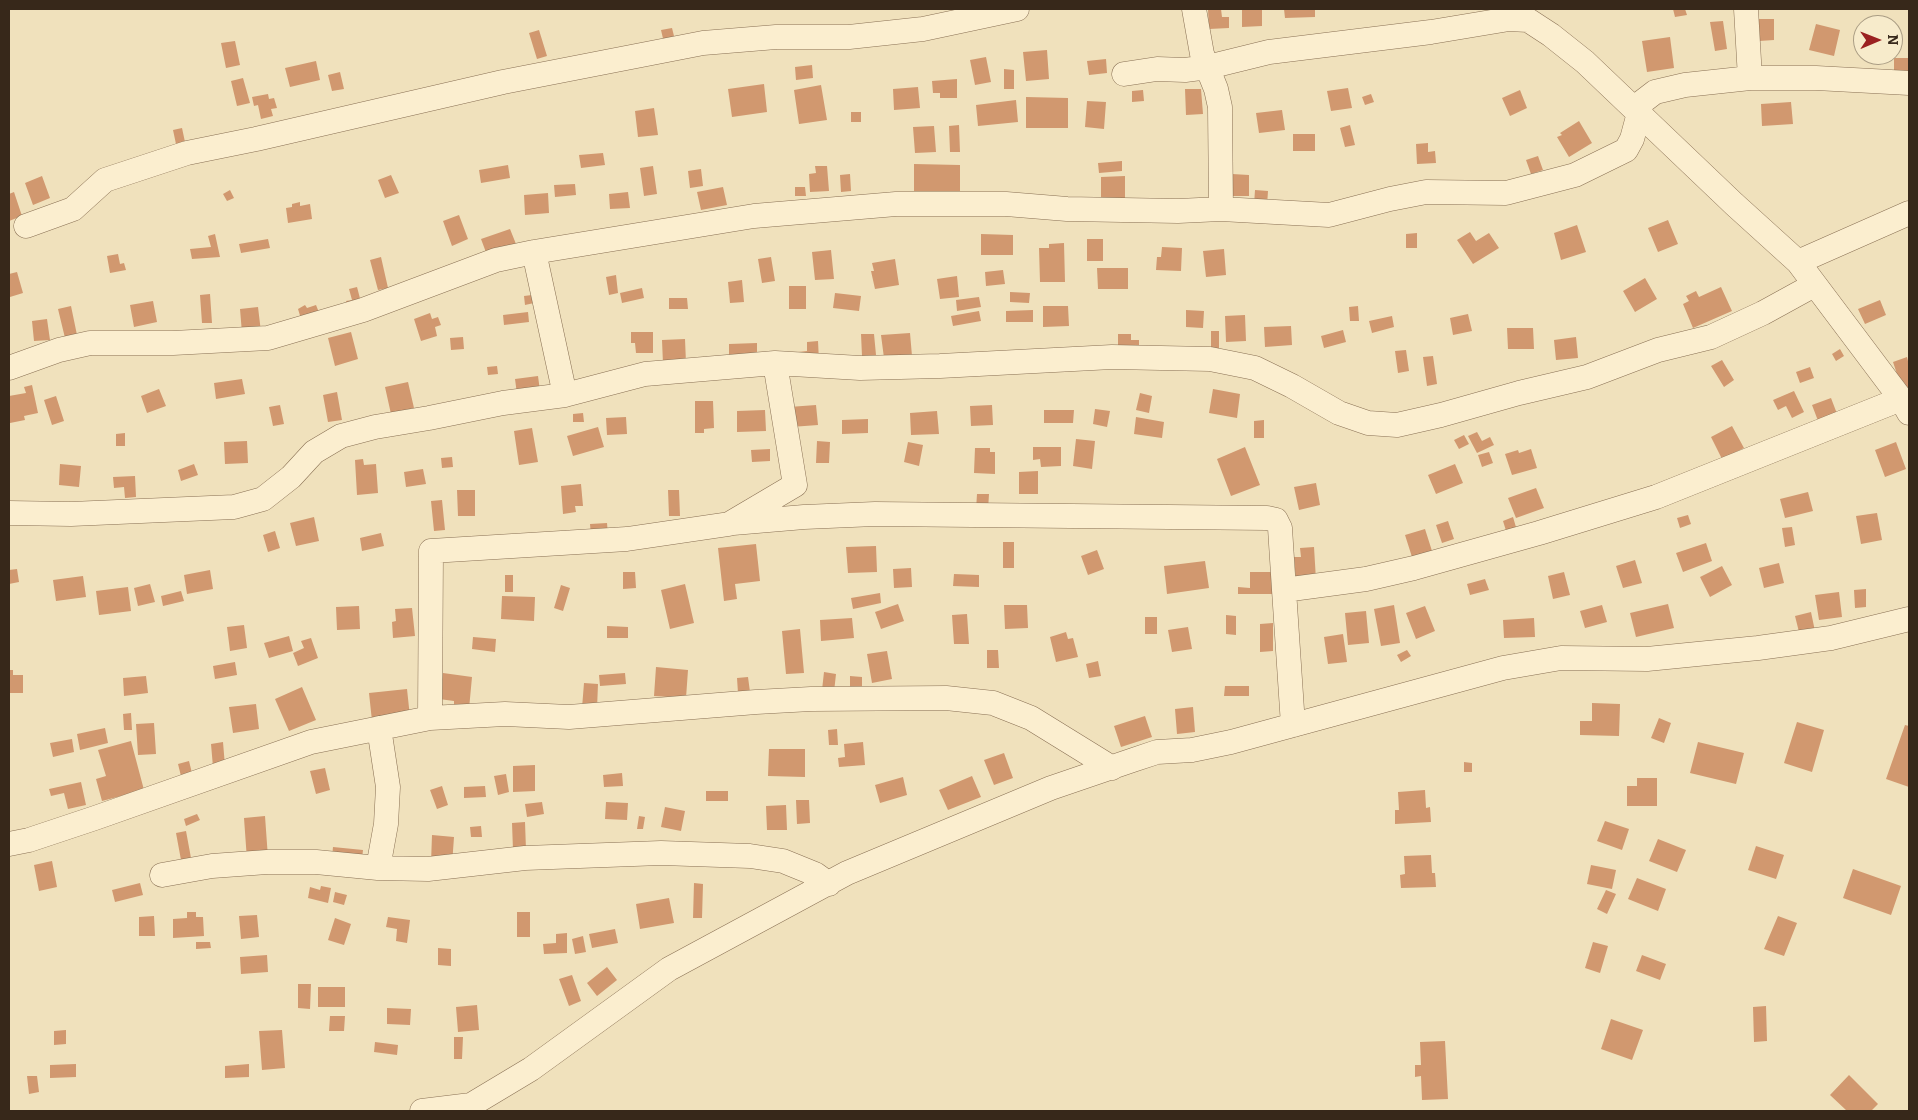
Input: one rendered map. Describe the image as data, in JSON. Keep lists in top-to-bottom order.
{
  "north": "right"
}
